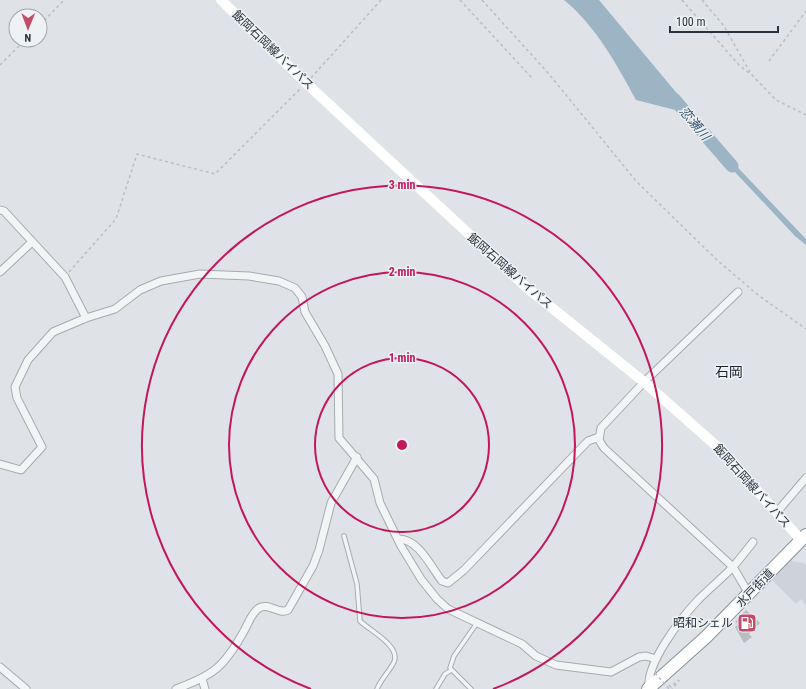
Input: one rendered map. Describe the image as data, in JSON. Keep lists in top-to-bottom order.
{
  "streets": {
    "highway": ["水戸街道"],
    "main road": ["飯岡石岡線バイパス"]
  },
  "crossings": [
    ["飯岡石岡線バイパス", "水戸街道"]
  ],
  "districts": ["石岡"],
  "water": ["恋瀬川"],
  "places": {
    "fuel station": ["昭和シェル"]
  },
  "scale_bar": "100 m",
  "north": "bottom",
  "rings": ["3 min", "2 min", "1 min"]
}
